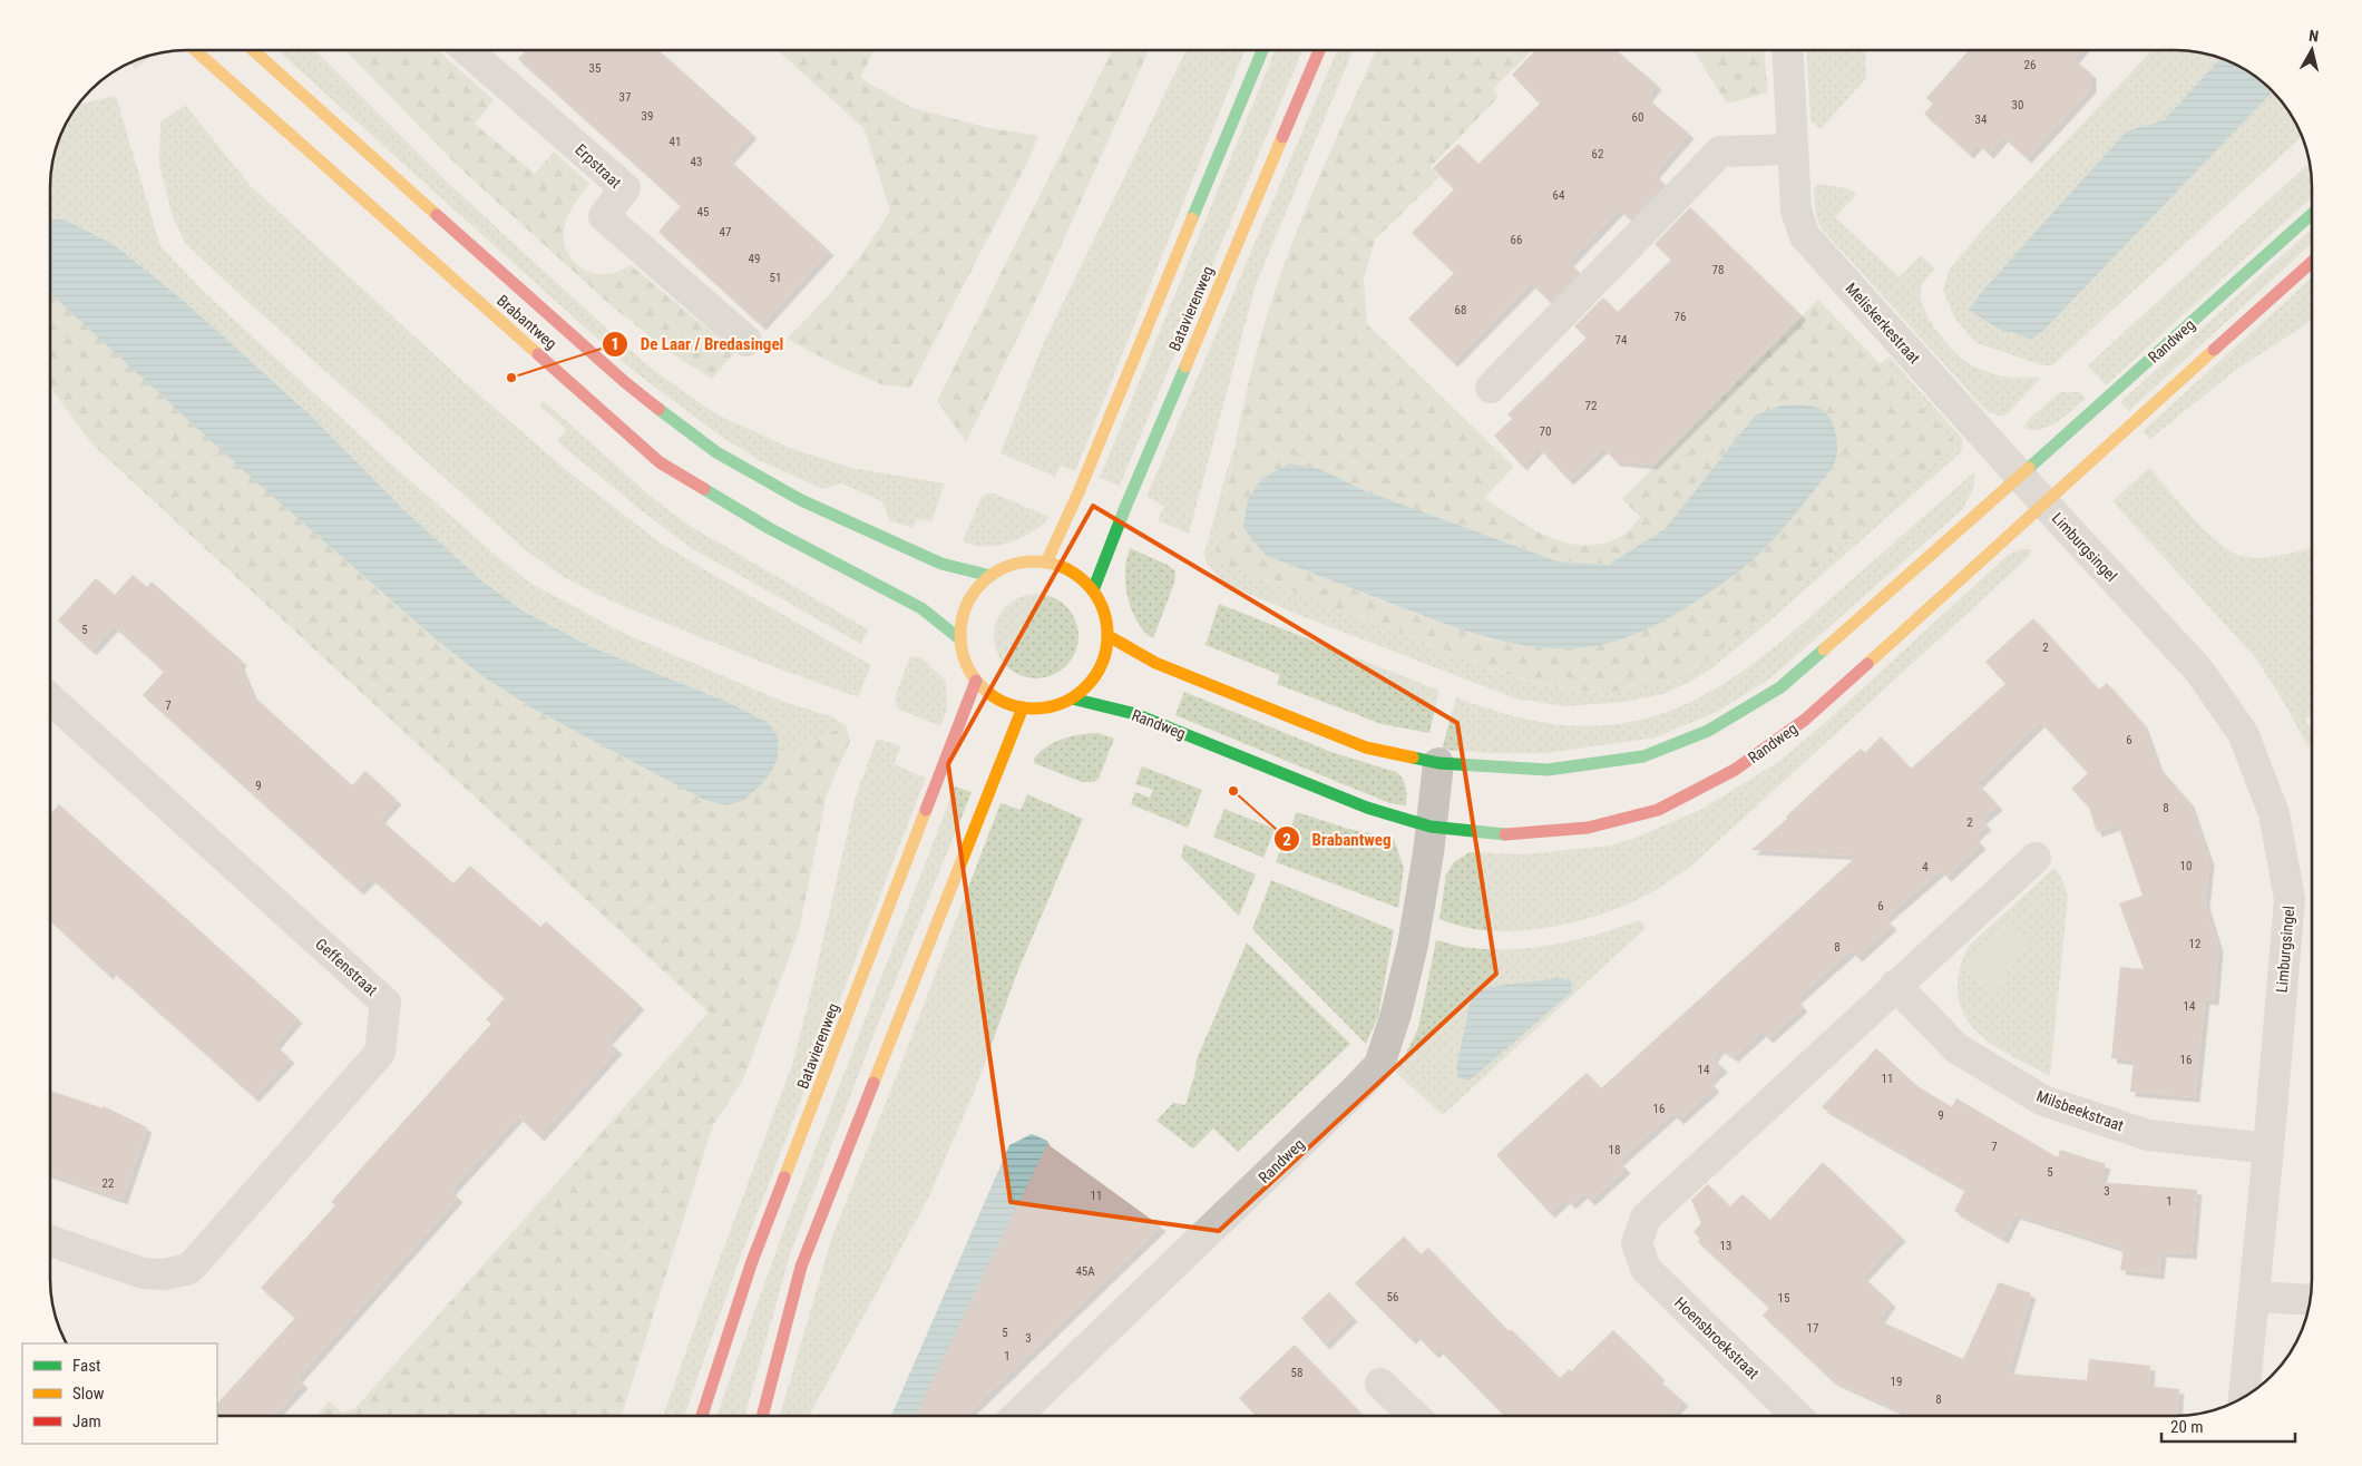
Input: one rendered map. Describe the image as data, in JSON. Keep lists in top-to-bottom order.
{
  "streets": {
    "street": [
      "Erpstraat",
      "Batavierenweg",
      "Brabantweg",
      "Meliskerkestraat",
      "Randweg",
      "Limburgsingel",
      "Geffenstraat",
      "Milsbeekstraat",
      "Hoensbroekstraat"
    ]
  },
  "crossings": [
    ["Batavierenweg", "Brabantweg"],
    ["Batavierenweg", "Randweg"],
    ["Brabantweg", "Randweg"],
    ["Meliskerkestraat", "Randweg"],
    ["Randweg", "Limburgsingel"],
    ["Limburgsingel", "Milsbeekstraat"],
    ["Milsbeekstraat", "Hoensbroekstraat"]
  ],
  "places": ["De Laar / Bredasingel", "Brabantweg"],
  "house_numbers": [
    "26",
    "35",
    "37",
    "30",
    "39",
    "60",
    "34",
    "41",
    "62",
    "43",
    "64",
    "45",
    "47",
    "66",
    "49",
    "78",
    "51",
    "68",
    "76",
    "74",
    "72",
    "70",
    "5",
    "2",
    "7",
    "6",
    "9",
    "8",
    "2",
    "10",
    "4",
    "6",
    "12",
    "8",
    "14",
    "16",
    "14",
    "11",
    "16",
    "9",
    "7",
    "18",
    "5",
    "22",
    "3",
    "11",
    "1",
    "13",
    "45A",
    "56",
    "15",
    "17",
    "5",
    "3",
    "1",
    "58",
    "19",
    "8"
  ],
  "legend": ["Fast", "Slow", "Jam"],
  "scale_bar": "20 m",
  "north": "top"
}
